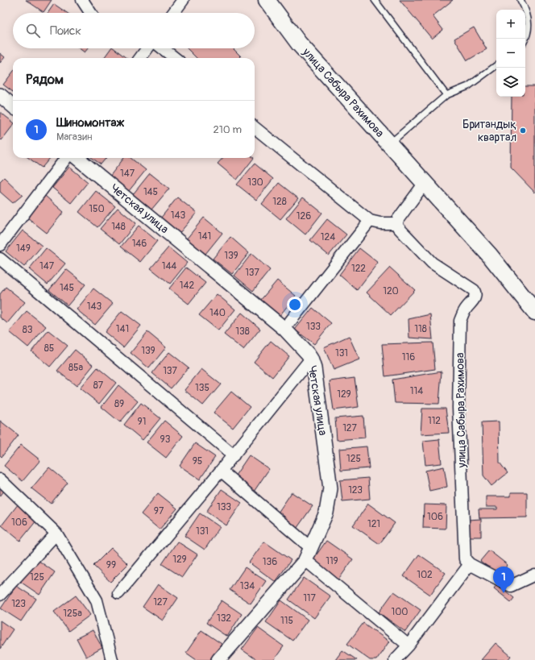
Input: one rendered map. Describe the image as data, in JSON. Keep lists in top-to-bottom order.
{
  "streets": {
    "main road": ["улица Сабыра Рахимова"],
    "street": ["Четская улица"]
  },
  "places": ["Британдық квартал"],
  "house_numbers": [
    "147",
    "130",
    "145",
    "128",
    "150",
    "143",
    "126",
    "148",
    "141",
    "124",
    "146",
    "149",
    "139",
    "147",
    "144",
    "122",
    "137",
    "142",
    "145",
    "120",
    "143",
    "140",
    "133",
    "141",
    "118",
    "83",
    "138",
    "85",
    "139",
    "131",
    "116",
    "85а",
    "137",
    "87",
    "135",
    "114",
    "129",
    "89",
    "112",
    "91",
    "127",
    "93",
    "125",
    "95",
    "123",
    "133",
    "97",
    "106",
    "106",
    "121",
    "131",
    "129",
    "119",
    "136",
    "99",
    "102",
    "125",
    "134",
    "117",
    "127",
    "123",
    "100",
    "125а",
    "132",
    "115"
  ],
  "page": {
    "map_buttons": ["+", "−"],
    "search": "Поиск",
    "heading": "Рядом",
    "list": [
      {
        "mark": "1",
        "name": "Шиномонтаж",
        "note": "Магазин",
        "value": "210 m"
      }
    ],
    "pins": "1"
  }
}
